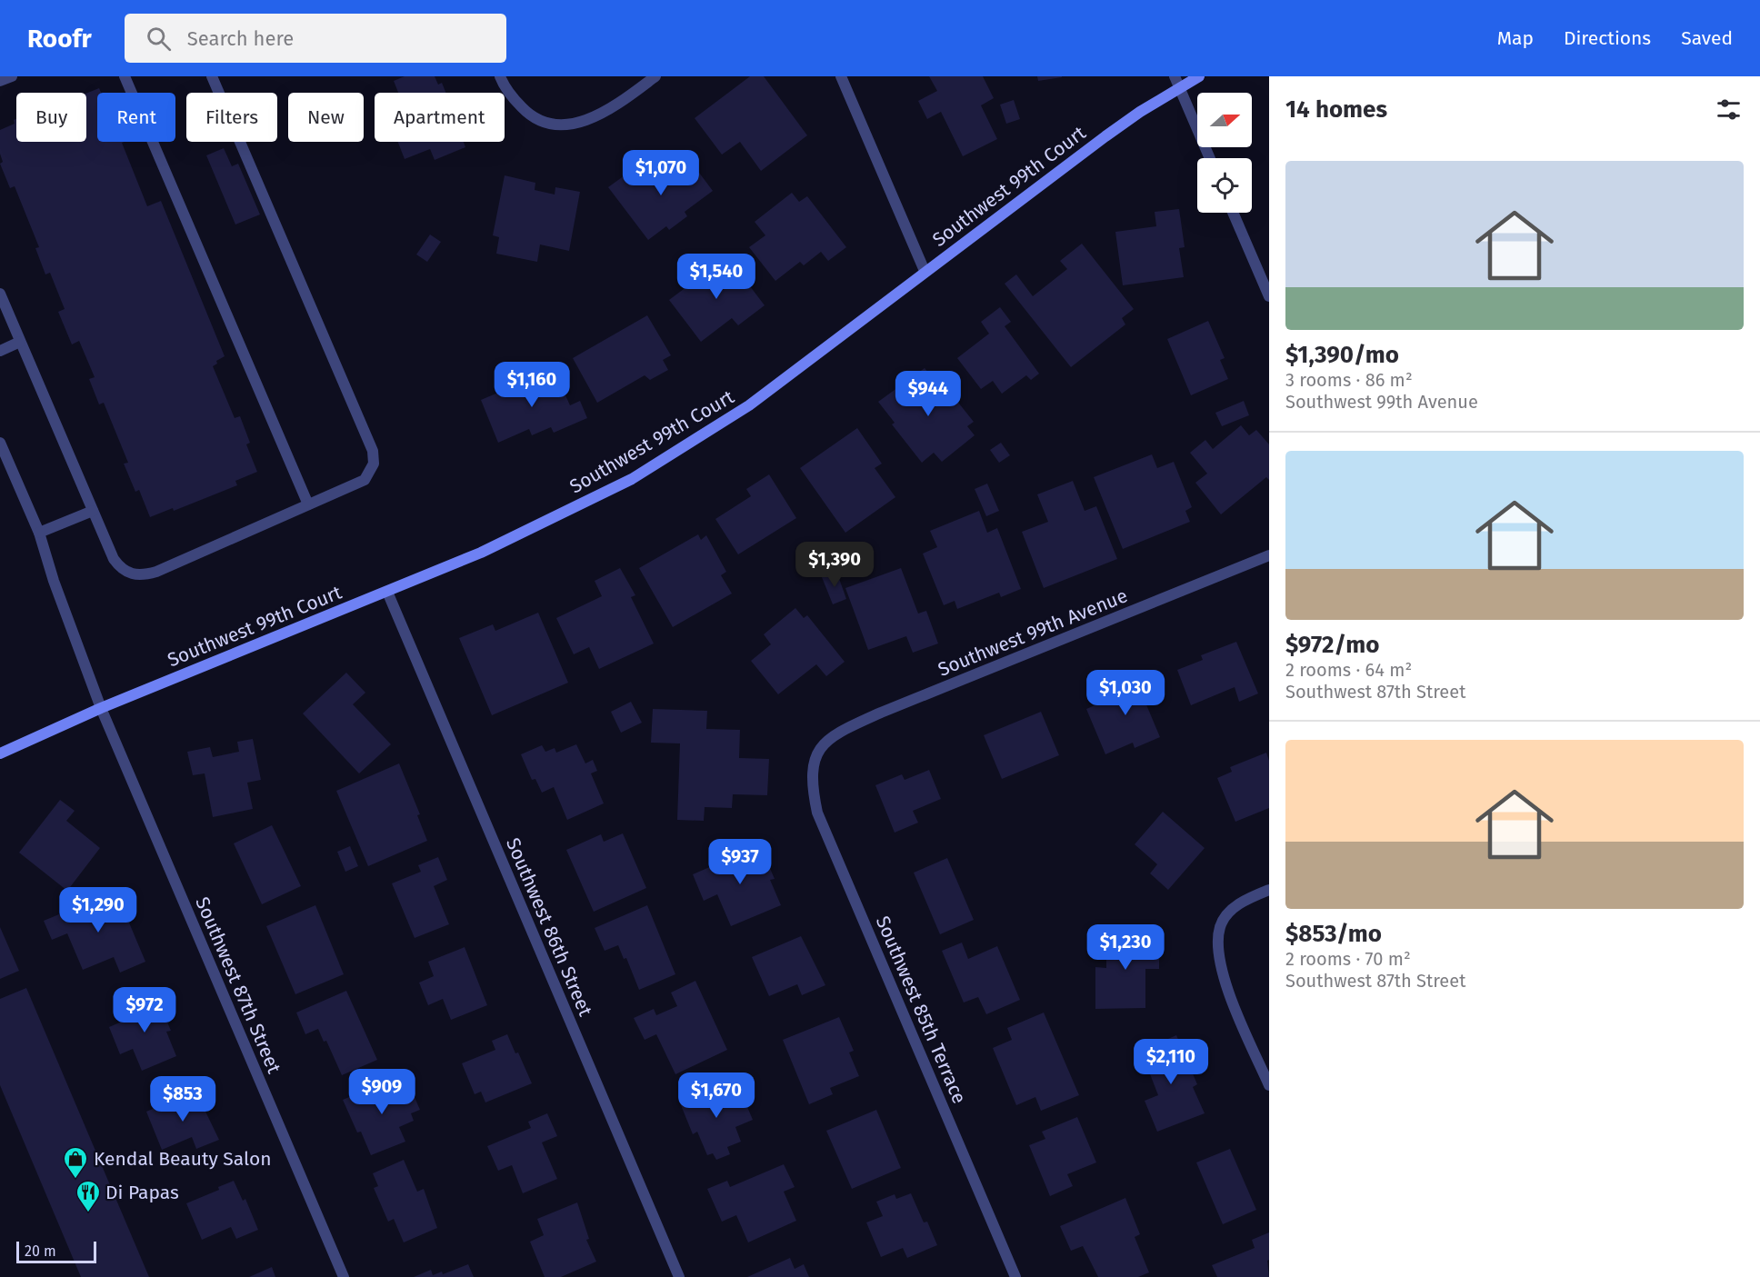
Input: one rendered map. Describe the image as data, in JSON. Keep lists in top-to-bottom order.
{
  "streets": {
    "street": [
      "Southwest 99th Court",
      "Southwest 99th Avenue",
      "Southwest 86th Street",
      "Southwest 87th Street",
      "Southwest 85th Terrace"
    ]
  },
  "crossings": [
    ["Southwest 99th Court", "Southwest 86th Street"],
    ["Southwest 99th Court", "Southwest 87th Street"],
    ["Southwest 99th Avenue", "Southwest 85th Terrace"]
  ],
  "places": {
    "shop": ["Kendal Beauty Salon"],
    "restaurant": ["Di Papas"]
  },
  "scale_bar": "20 m",
  "north": "right",
  "page": {
    "header": "Roofr",
    "search": "Search here",
    "nav": ["Map", "Directions", "Saved"],
    "heading": "14 homes",
    "chip": [
      "Buy",
      "Rent",
      "Filters",
      "New",
      "Apartment"
    ],
    "list": [
      {
        "name": "$1,390/mo",
        "note": "3 rooms · 86 m² · Southwest 99th Avenue"
      },
      {
        "name": "$972/mo",
        "note": "2 rooms · 64 m² · Southwest 87th Street"
      },
      {
        "name": "$853/mo",
        "note": "2 rooms · 70 m² · Southwest 87th Street"
      }
    ],
    "price": [
      "$1,070",
      "$1,540",
      "$1,160",
      "$944",
      "$1,390",
      "$1,030",
      "$937",
      "$1,290",
      "$1,230",
      "$972",
      "$2,110",
      "$909",
      "$1,670",
      "$853"
    ],
    "scale": "20 m"
  }
}
